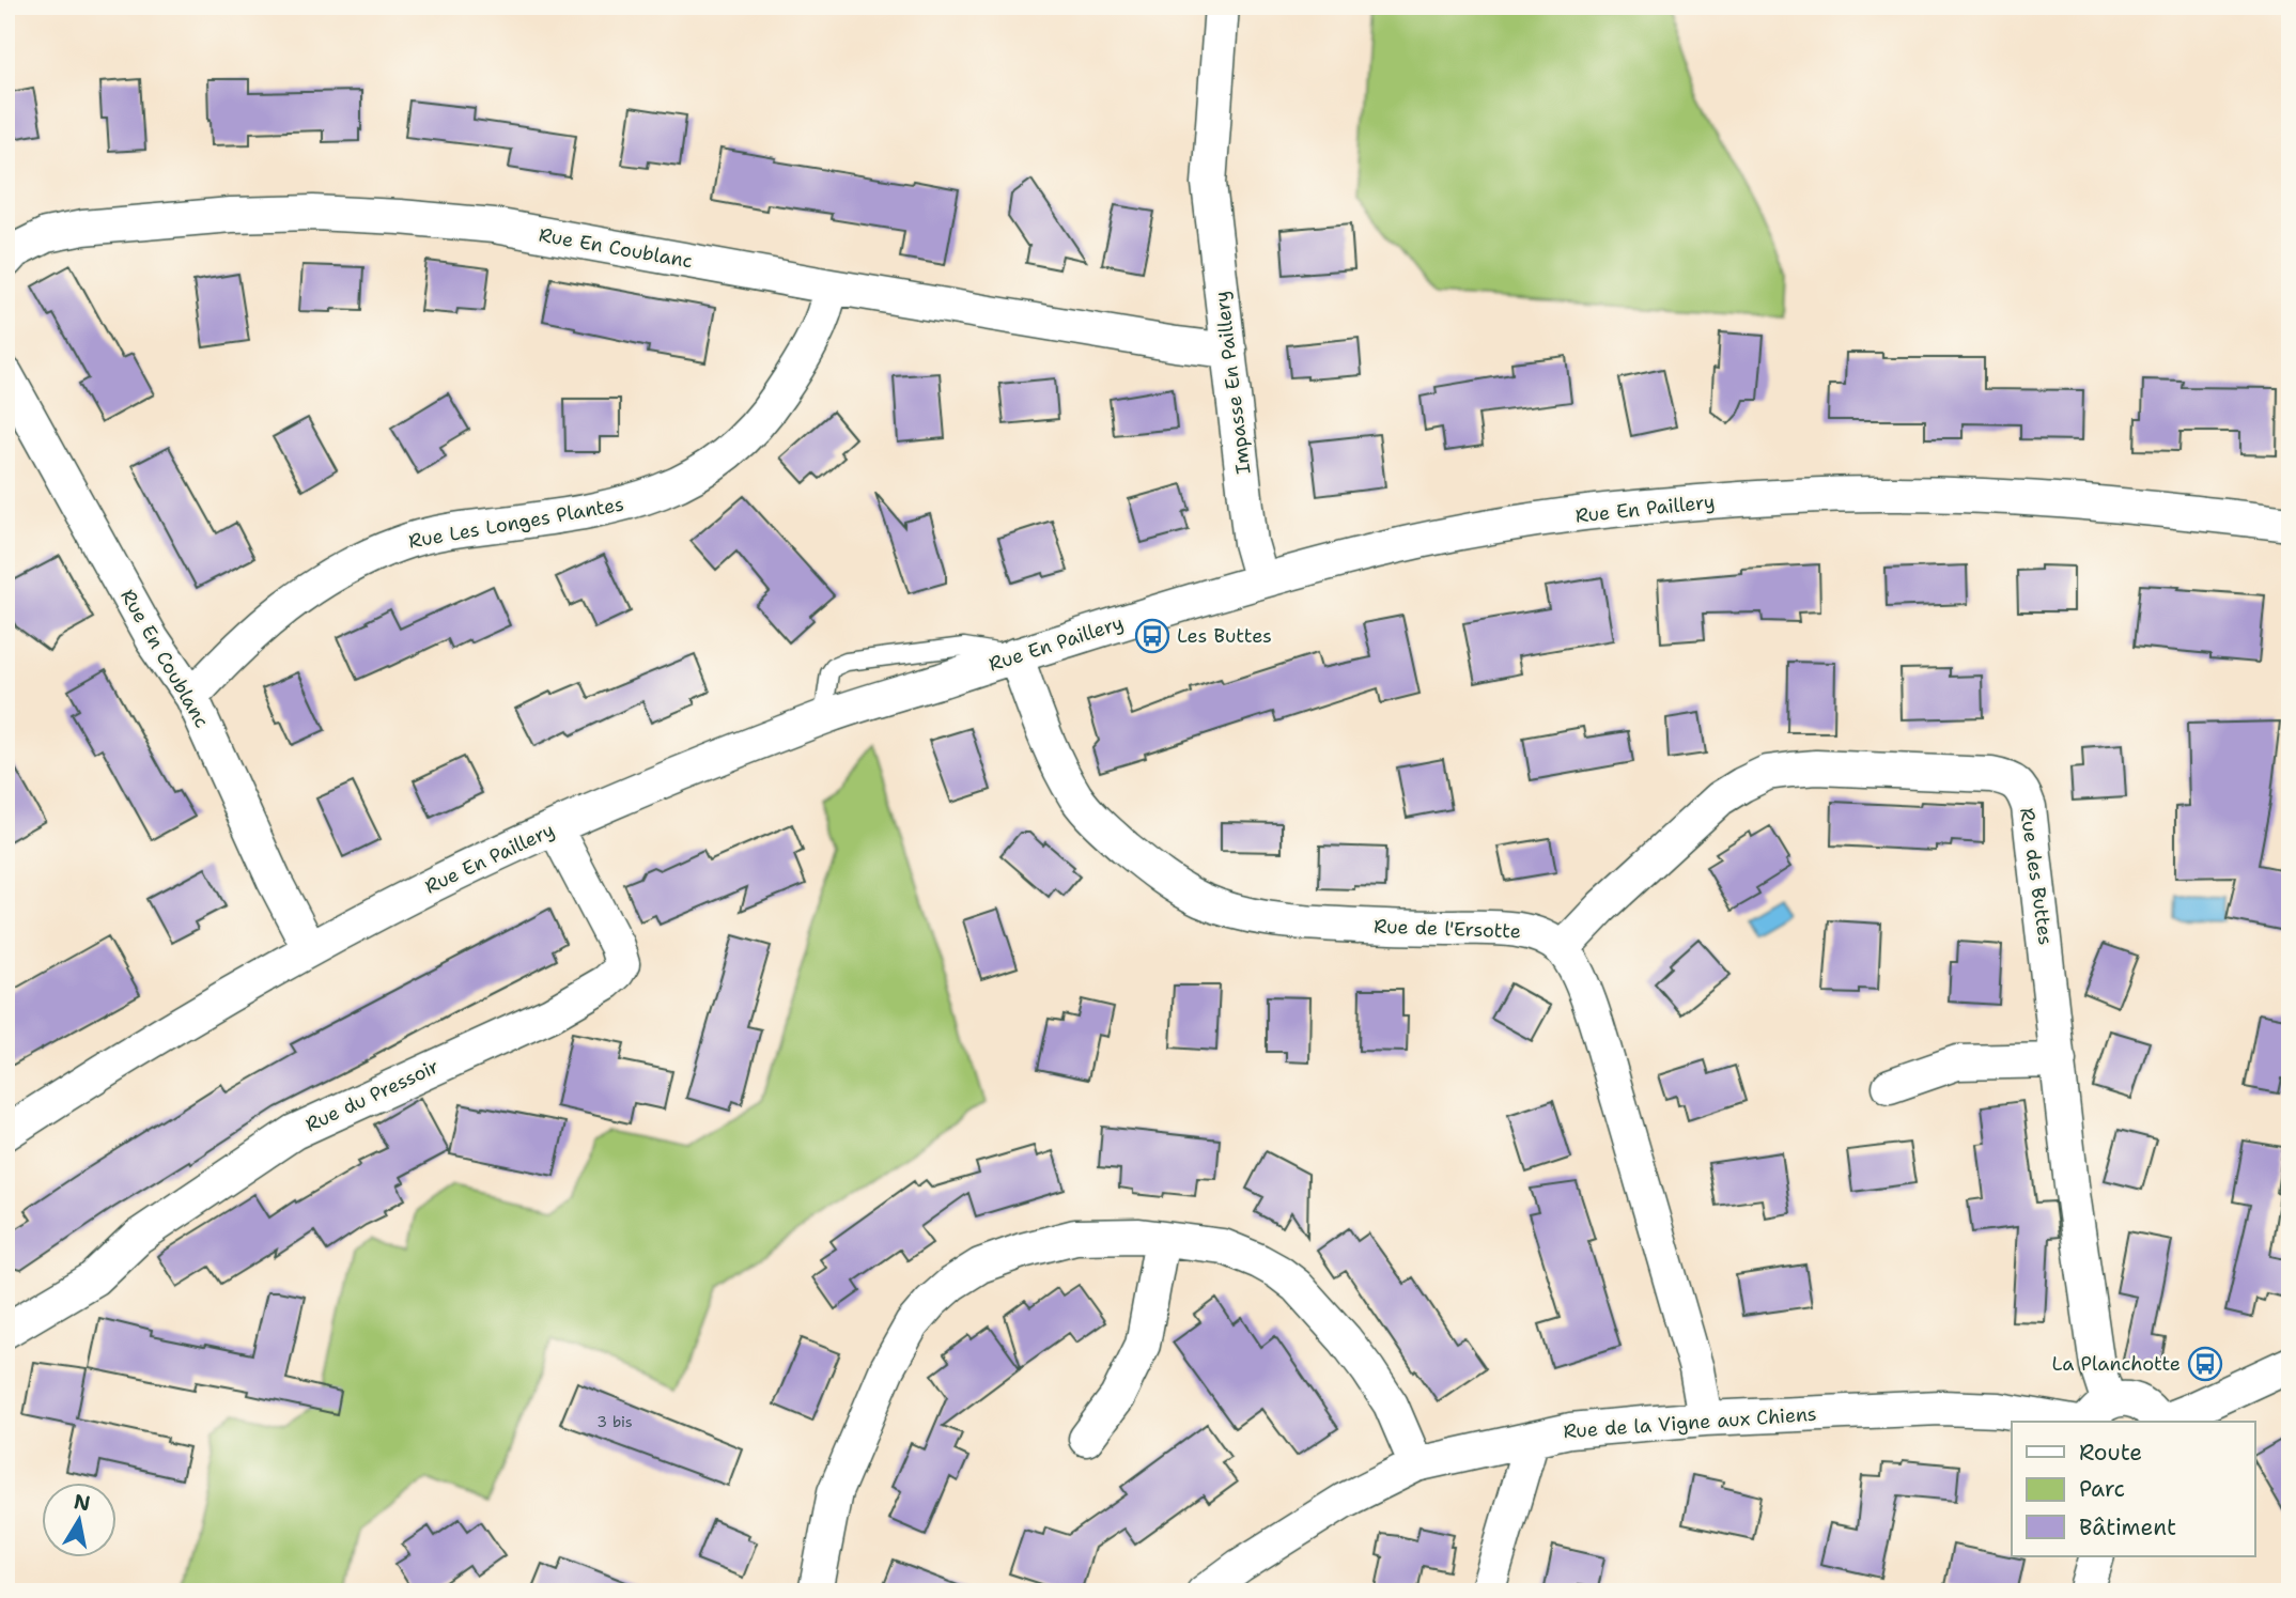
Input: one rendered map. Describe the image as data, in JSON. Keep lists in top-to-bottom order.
{
  "streets": {
    "street": [
      "Rue En Coublanc",
      "Impasse En Paillery",
      "Rue En Paillery",
      "Rue Les Longes Plantes",
      "Rue des Buttes",
      "Rue de l'Ersotte",
      "Rue du Pressoir",
      "Rue de la Vigne aux Chiens"
    ]
  },
  "crossings": [
    ["Rue En Coublanc", "Impasse En Paillery"],
    ["Rue En Coublanc", "Rue En Paillery"],
    ["Rue En Coublanc", "Rue Les Longes Plantes"],
    ["Impasse En Paillery", "Rue En Paillery"],
    ["Rue En Paillery", "Rue de l'Ersotte"],
    ["Rue En Paillery", "Rue du Pressoir"],
    ["Rue des Buttes", "Rue de l'Ersotte"]
  ],
  "places": {
    "bus stop": ["Les Buttes", "La Planchotte"]
  },
  "house_numbers": ["3 bis"],
  "legend": ["Route", "Parc", "Bâtiment"],
  "north": "top"
}
